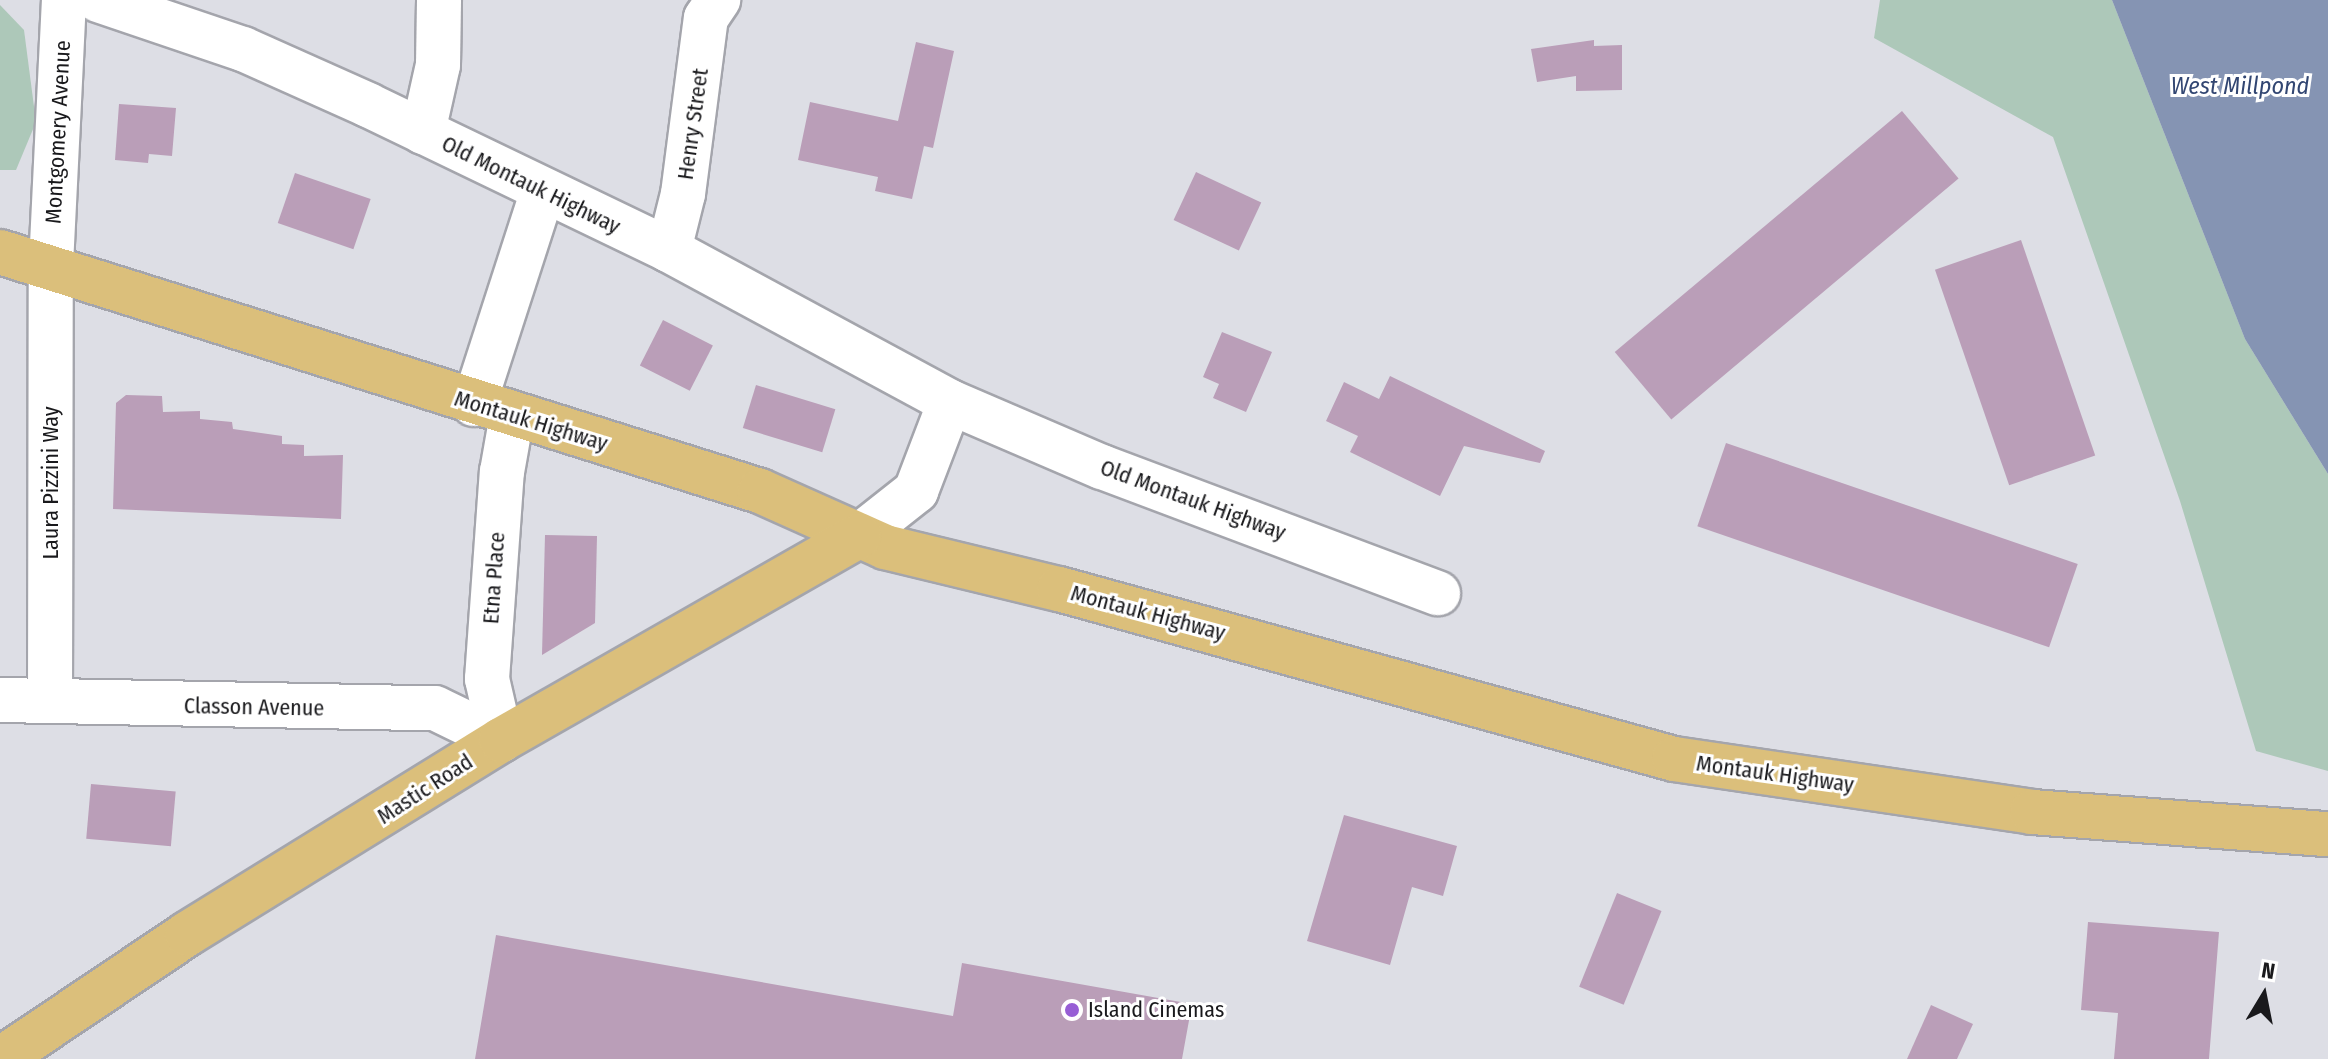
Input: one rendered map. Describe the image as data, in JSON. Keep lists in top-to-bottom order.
{
  "streets": {
    "main road": ["Montauk Highway", "Mastic Road"],
    "street": [
      "Henry Street",
      "Montgomery Avenue",
      "Old Montauk Highway",
      "Laura Pizzini Way",
      "Etna Place",
      "Classon Avenue"
    ]
  },
  "crossings": [
    ["Henry Street", "Old Montauk Highway"],
    ["Montgomery Avenue", "Montauk Highway"],
    ["Montgomery Avenue", "Laura Pizzini Way"],
    ["Old Montauk Highway", "Etna Place"],
    ["Montauk Highway", "Laura Pizzini Way"],
    ["Montauk Highway", "Etna Place"],
    ["Montauk Highway", "Mastic Road"],
    ["Laura Pizzini Way", "Classon Avenue"],
    ["Etna Place", "Classon Avenue"],
    ["Etna Place", "Mastic Road"],
    ["Classon Avenue", "Mastic Road"]
  ],
  "water": ["West Millpond"],
  "places": ["Island Cinemas"],
  "north": "top"
}
